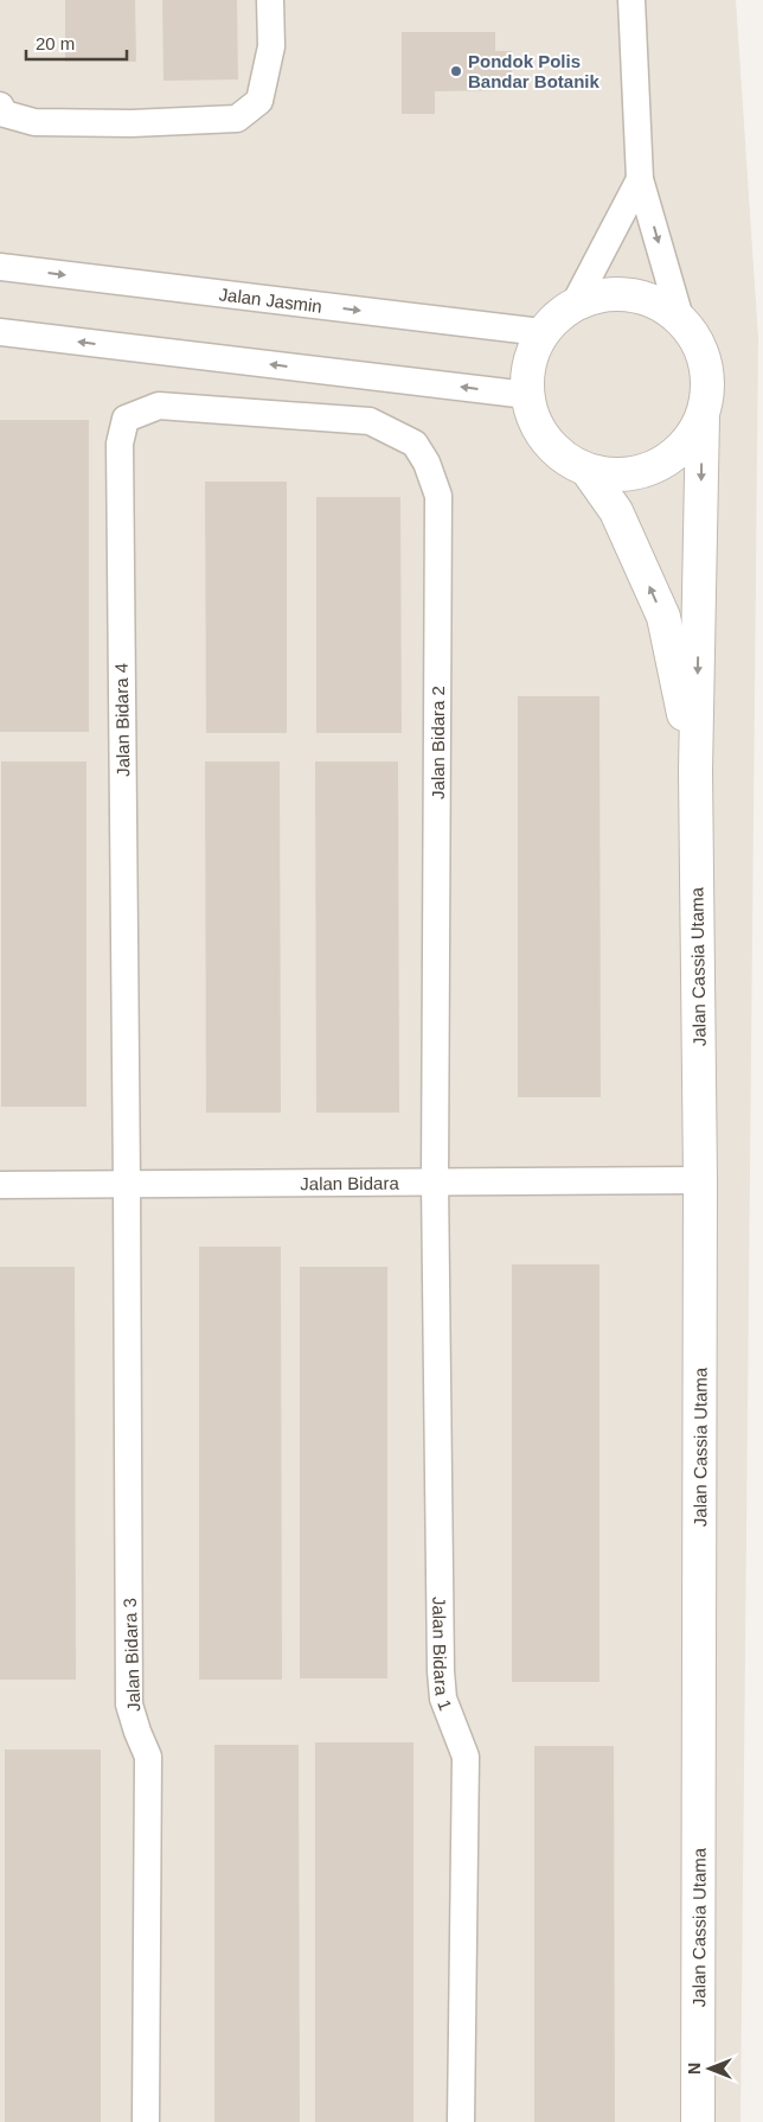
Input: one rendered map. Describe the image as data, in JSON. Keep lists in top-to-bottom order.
{
  "streets": {
    "street": [
      "Jalan Jasmin",
      "Jalan Bidara 4",
      "Jalan Bidara 2",
      "Jalan Cassia Utama",
      "Jalan Bidara",
      "Jalan Bidara 1",
      "Jalan Bidara 3"
    ]
  },
  "crossings": [
    ["Jalan Jasmin", "Jalan Cassia Utama"],
    ["Jalan Bidara 4", "Jalan Bidara 2"],
    ["Jalan Bidara 4", "Jalan Bidara"],
    ["Jalan Bidara 4", "Jalan Bidara 3"],
    ["Jalan Bidara 2", "Jalan Bidara"],
    ["Jalan Bidara 2", "Jalan Bidara 1"],
    ["Jalan Cassia Utama", "Jalan Bidara"],
    ["Jalan Bidara", "Jalan Bidara 1"],
    ["Jalan Bidara", "Jalan Bidara 3"]
  ],
  "places": ["Pondok Polis Bandar Botanik"],
  "scale_bar": "20 m",
  "north": "left"
}
